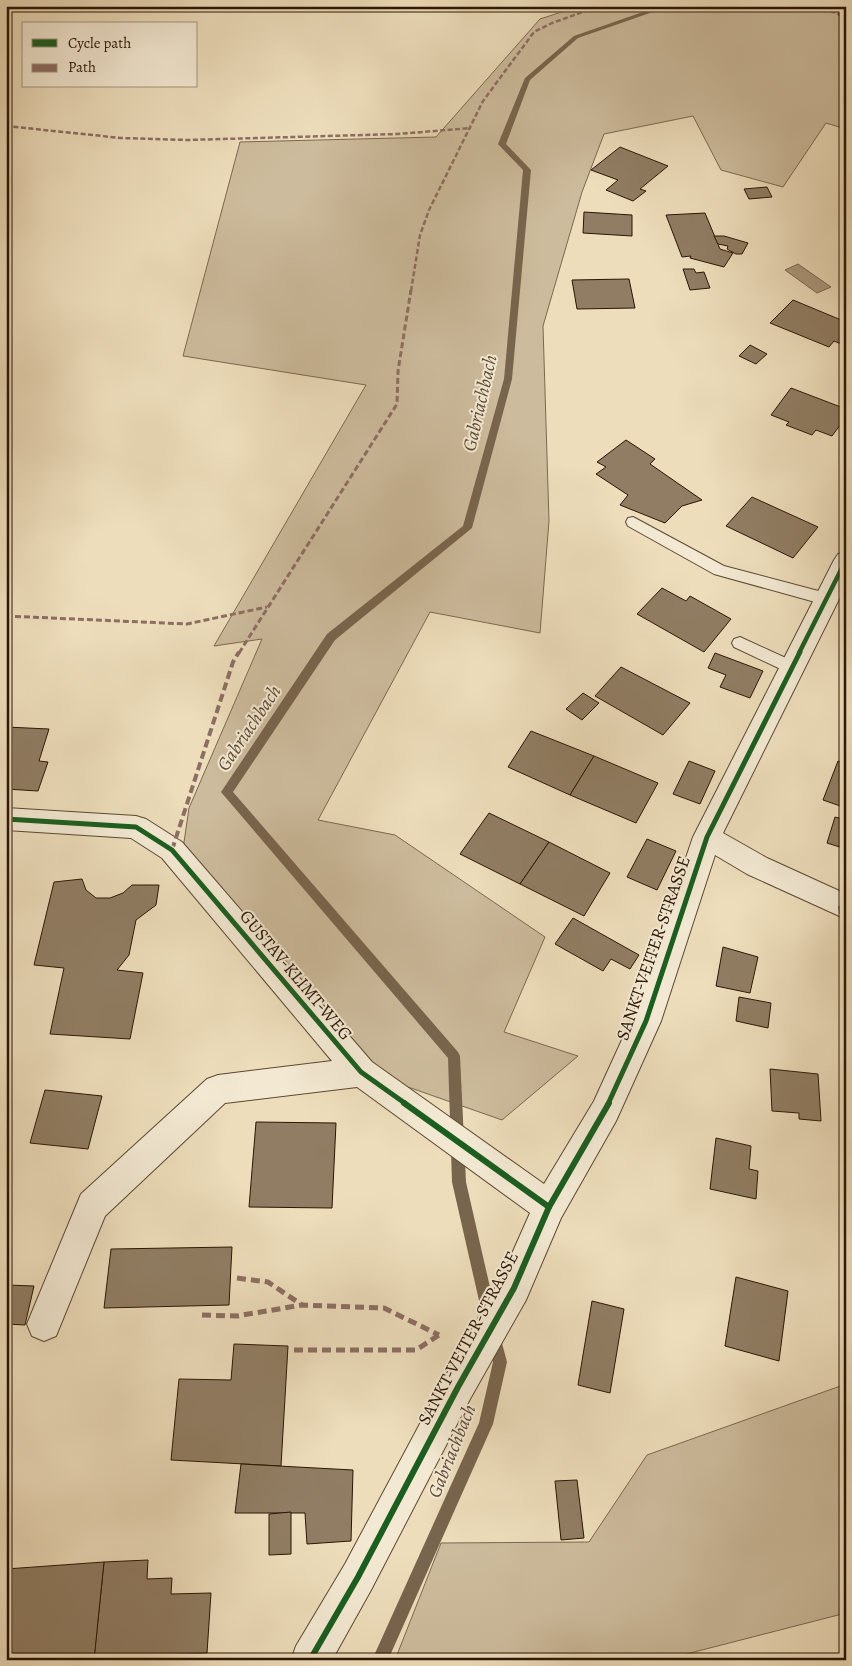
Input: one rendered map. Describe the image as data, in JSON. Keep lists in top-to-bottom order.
{
  "streets": {
    "street": ["SANKT-VEITER-STRASSE", "GUSTAV-KLIMT-WEG"]
  },
  "crossings": [
    ["SANKT-VEITER-STRASSE", "GUSTAV-KLIMT-WEG"]
  ],
  "water": ["Gabriachbach"],
  "legend": ["Cycle path", "Path"]
}
